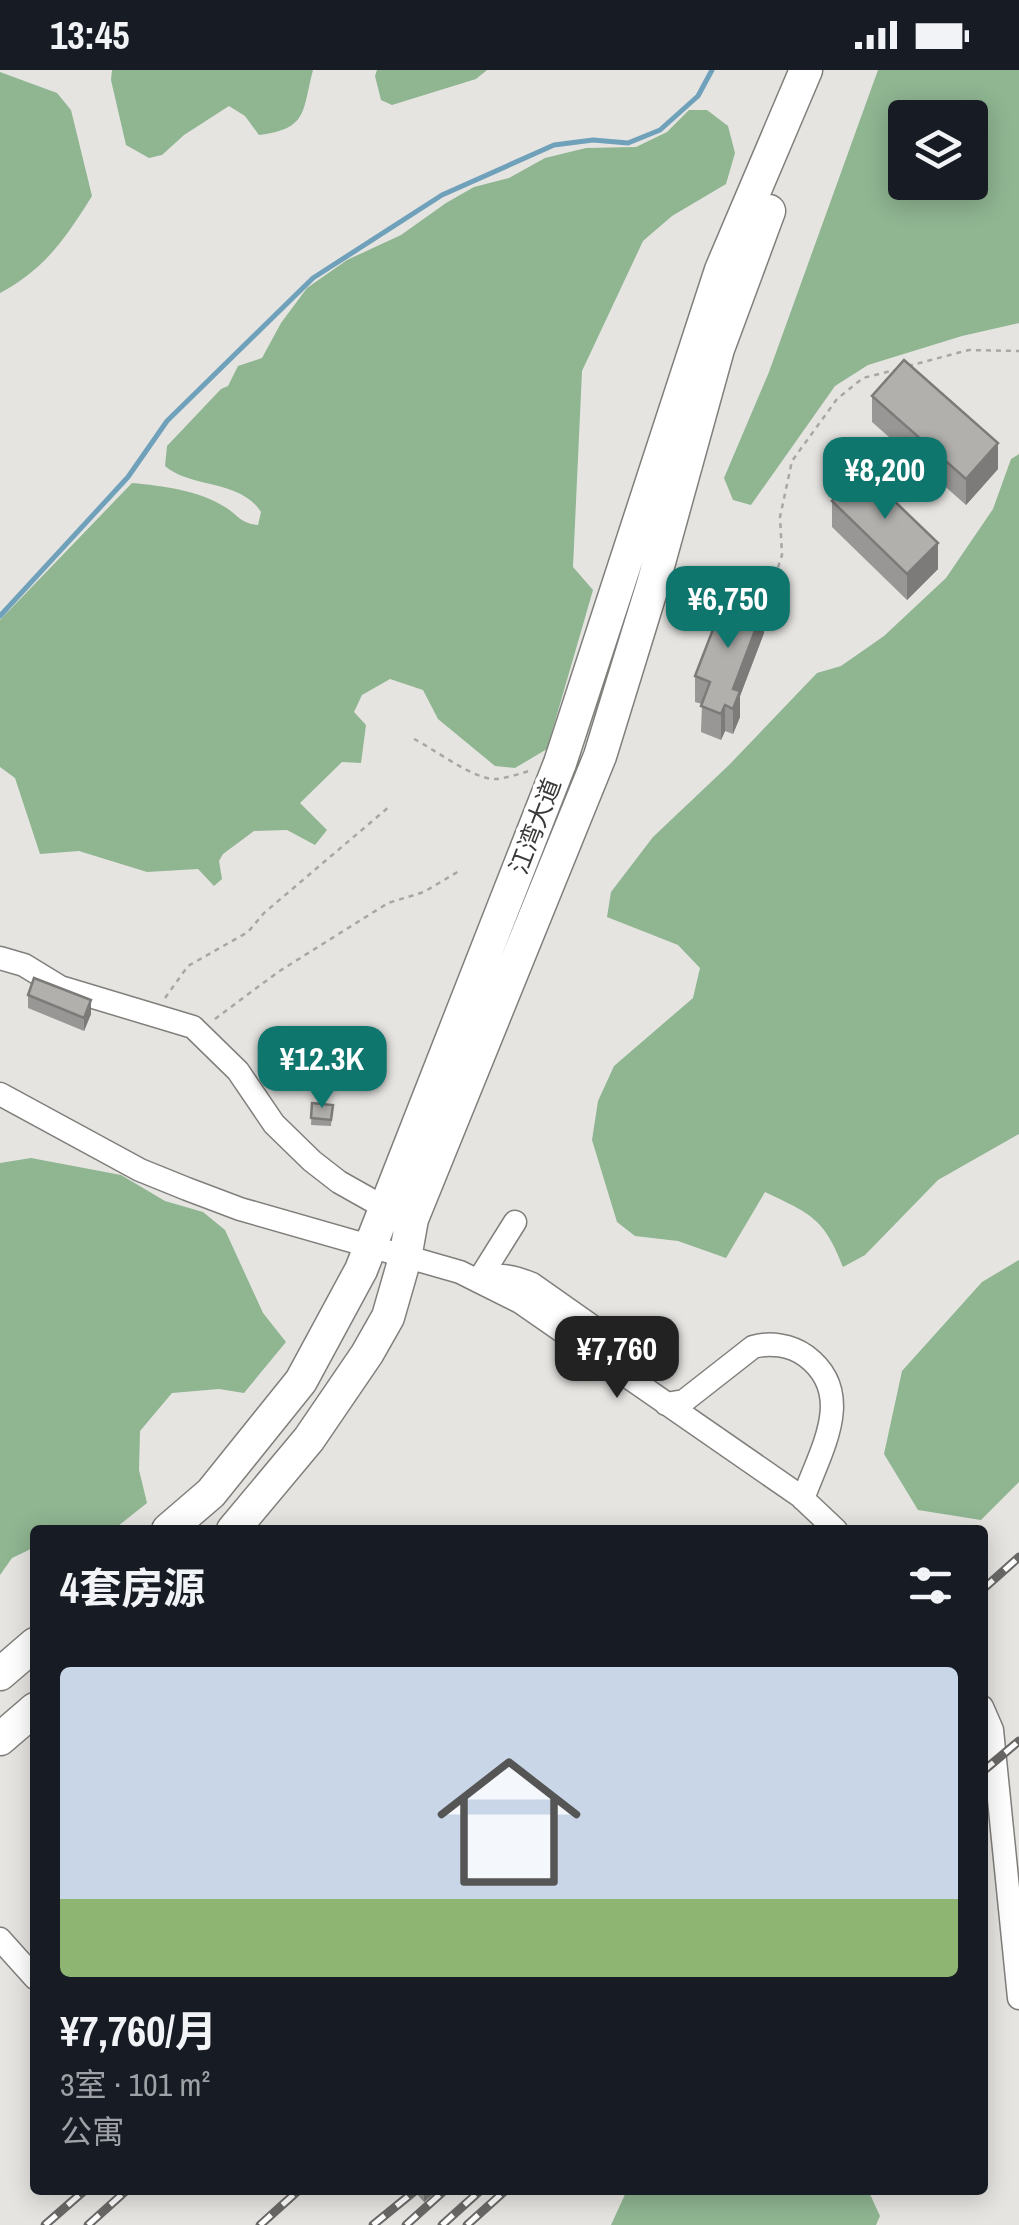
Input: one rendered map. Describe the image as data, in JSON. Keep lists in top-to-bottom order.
{
  "streets": {
    "highway": ["江湾大道"]
  },
  "page": {
    "status": "13:45",
    "price": [
      "¥8,200",
      "¥6,750",
      "¥12.3K",
      "¥7,760"
    ],
    "heading": "4套房源",
    "list": [
      {
        "name": "¥7,760/月",
        "note": "3室 · 101 m² · 公寓"
      }
    ]
  }
}
